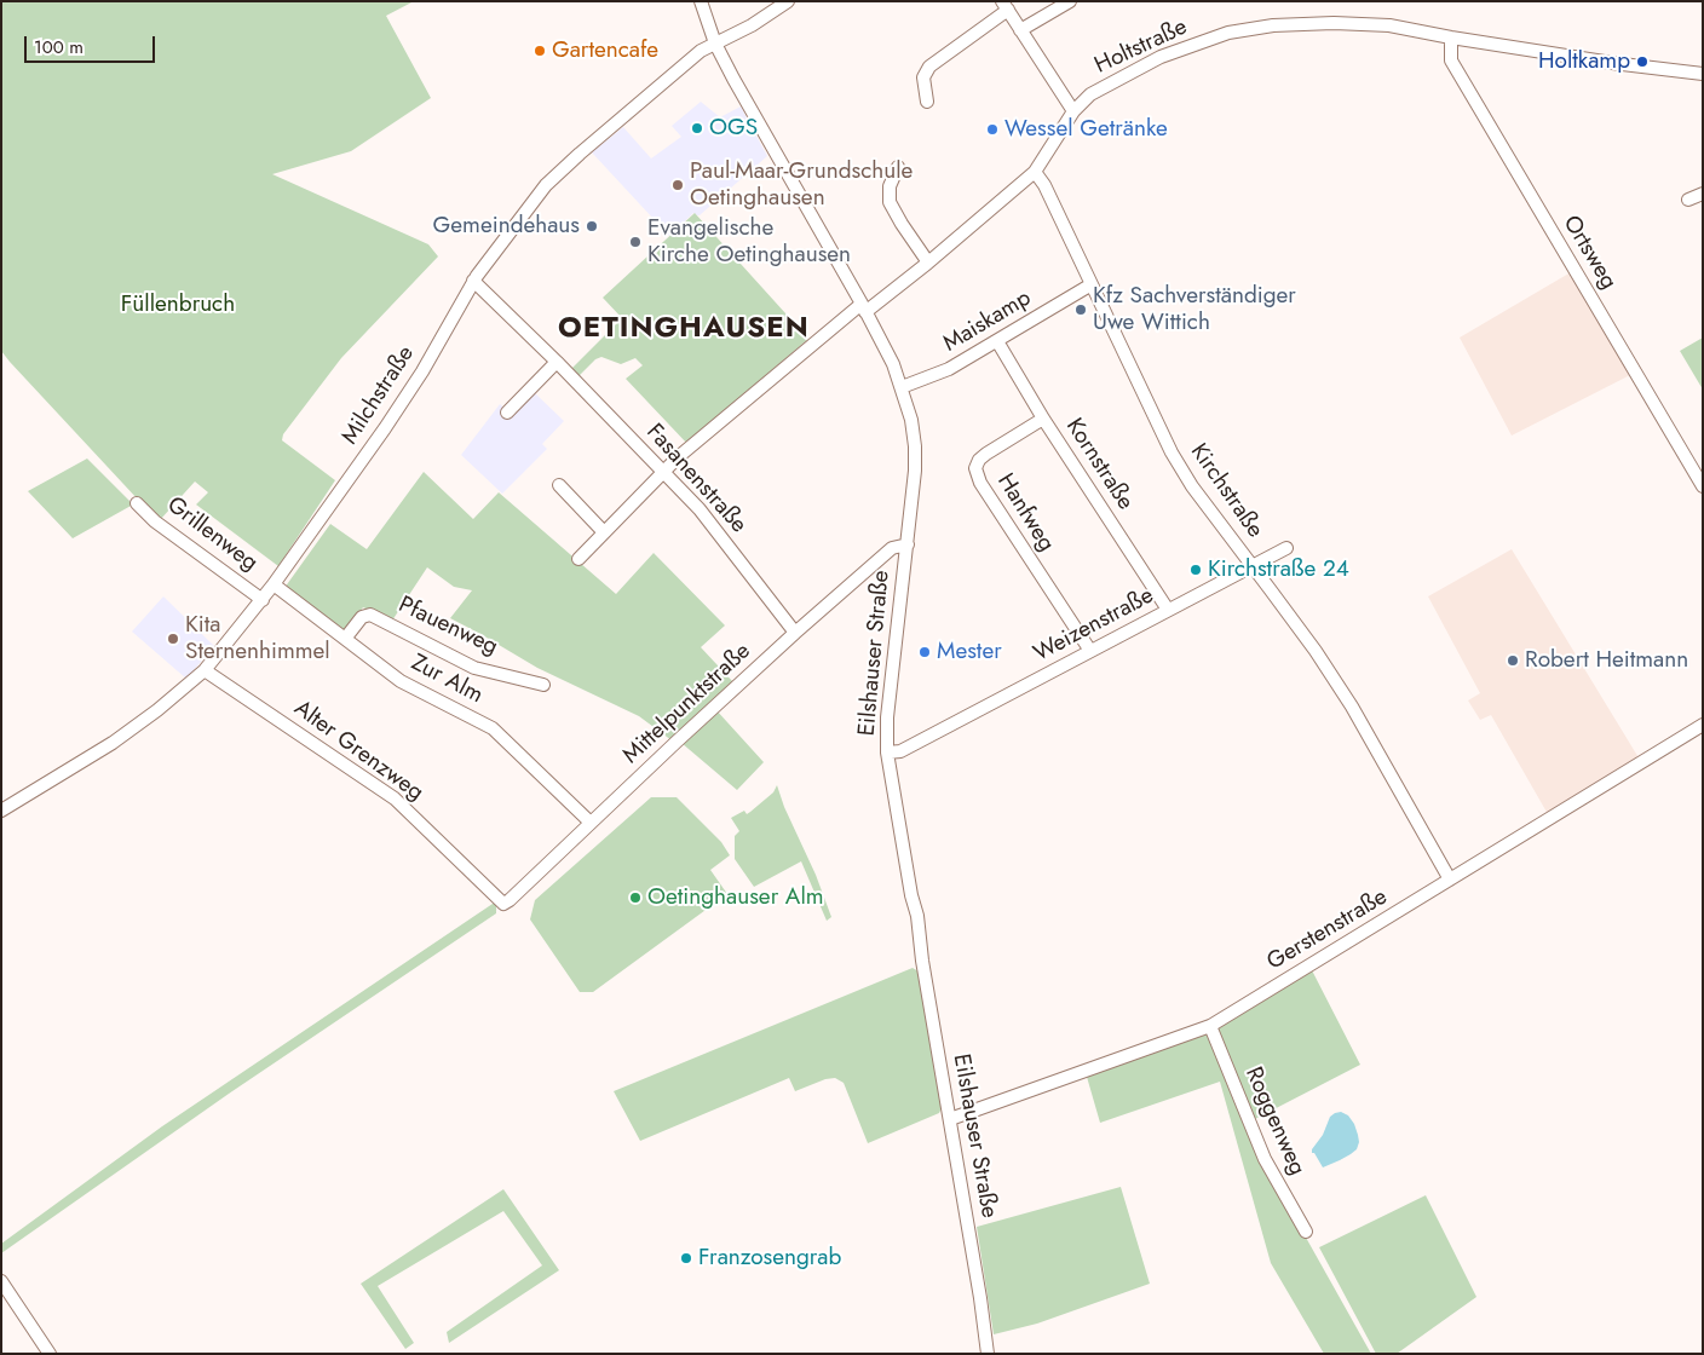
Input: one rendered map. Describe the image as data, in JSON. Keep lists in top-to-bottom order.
{
  "streets": {
    "street": [
      "Holtstraße",
      "Ortsweg",
      "Maiskamp",
      "Milchstraße",
      "Kornstraße",
      "Fasanenstraße",
      "Kirchstraße",
      "Hanfweg",
      "Grillenweg",
      "Weizenstraße",
      "Pfauenweg",
      "Eilshauser Straße",
      "Zur Alm",
      "Mittelpunktstraße",
      "Alter Grenzweg",
      "Gerstenstraße",
      "Roggenweg"
    ]
  },
  "crossings": [
    ["Holtstraße", "Ortsweg"],
    ["Holtstraße", "Fasanenstraße"],
    ["Holtstraße", "Kirchstraße"],
    ["Holtstraße", "Eilshauser Straße"],
    ["Maiskamp", "Kornstraße"],
    ["Maiskamp", "Kirchstraße"],
    ["Maiskamp", "Eilshauser Straße"],
    ["Milchstraße", "Fasanenstraße"],
    ["Milchstraße", "Grillenweg"],
    ["Milchstraße", "Eilshauser Straße"],
    ["Milchstraße", "Zur Alm"],
    ["Milchstraße", "Alter Grenzweg"],
    ["Kornstraße", "Hanfweg"],
    ["Kornstraße", "Weizenstraße"],
    ["Fasanenstraße", "Mittelpunktstraße"],
    ["Kirchstraße", "Weizenstraße"],
    ["Kirchstraße", "Gerstenstraße"],
    ["Hanfweg", "Weizenstraße"],
    ["Weizenstraße", "Eilshauser Straße"],
    ["Pfauenweg", "Zur Alm"],
    ["Eilshauser Straße", "Mittelpunktstraße"],
    ["Eilshauser Straße", "Gerstenstraße"],
    ["Zur Alm", "Mittelpunktstraße"],
    ["Mittelpunktstraße", "Alter Grenzweg"],
    ["Gerstenstraße", "Roggenweg"]
  ],
  "districts": ["OETINGHAUSEN"],
  "parks": ["Füllenbruch"],
  "places": [
    "Gartencafe",
    "Holtkamp",
    "OGS",
    "Wessel Getränke",
    "Paul-Maar-Grundschule Oetinghausen",
    "Gemeindehaus",
    "Evangelische Kirche Oetinghausen",
    "Kfz Sachverständiger Uwe Wittich",
    "Kirchstraße 24",
    "Kita Sternenhimmel",
    "Mester",
    "Robert Heitmann",
    "Oetinghauser Alm",
    "Franzosengrab"
  ],
  "scale_bar": "100 m"
}
